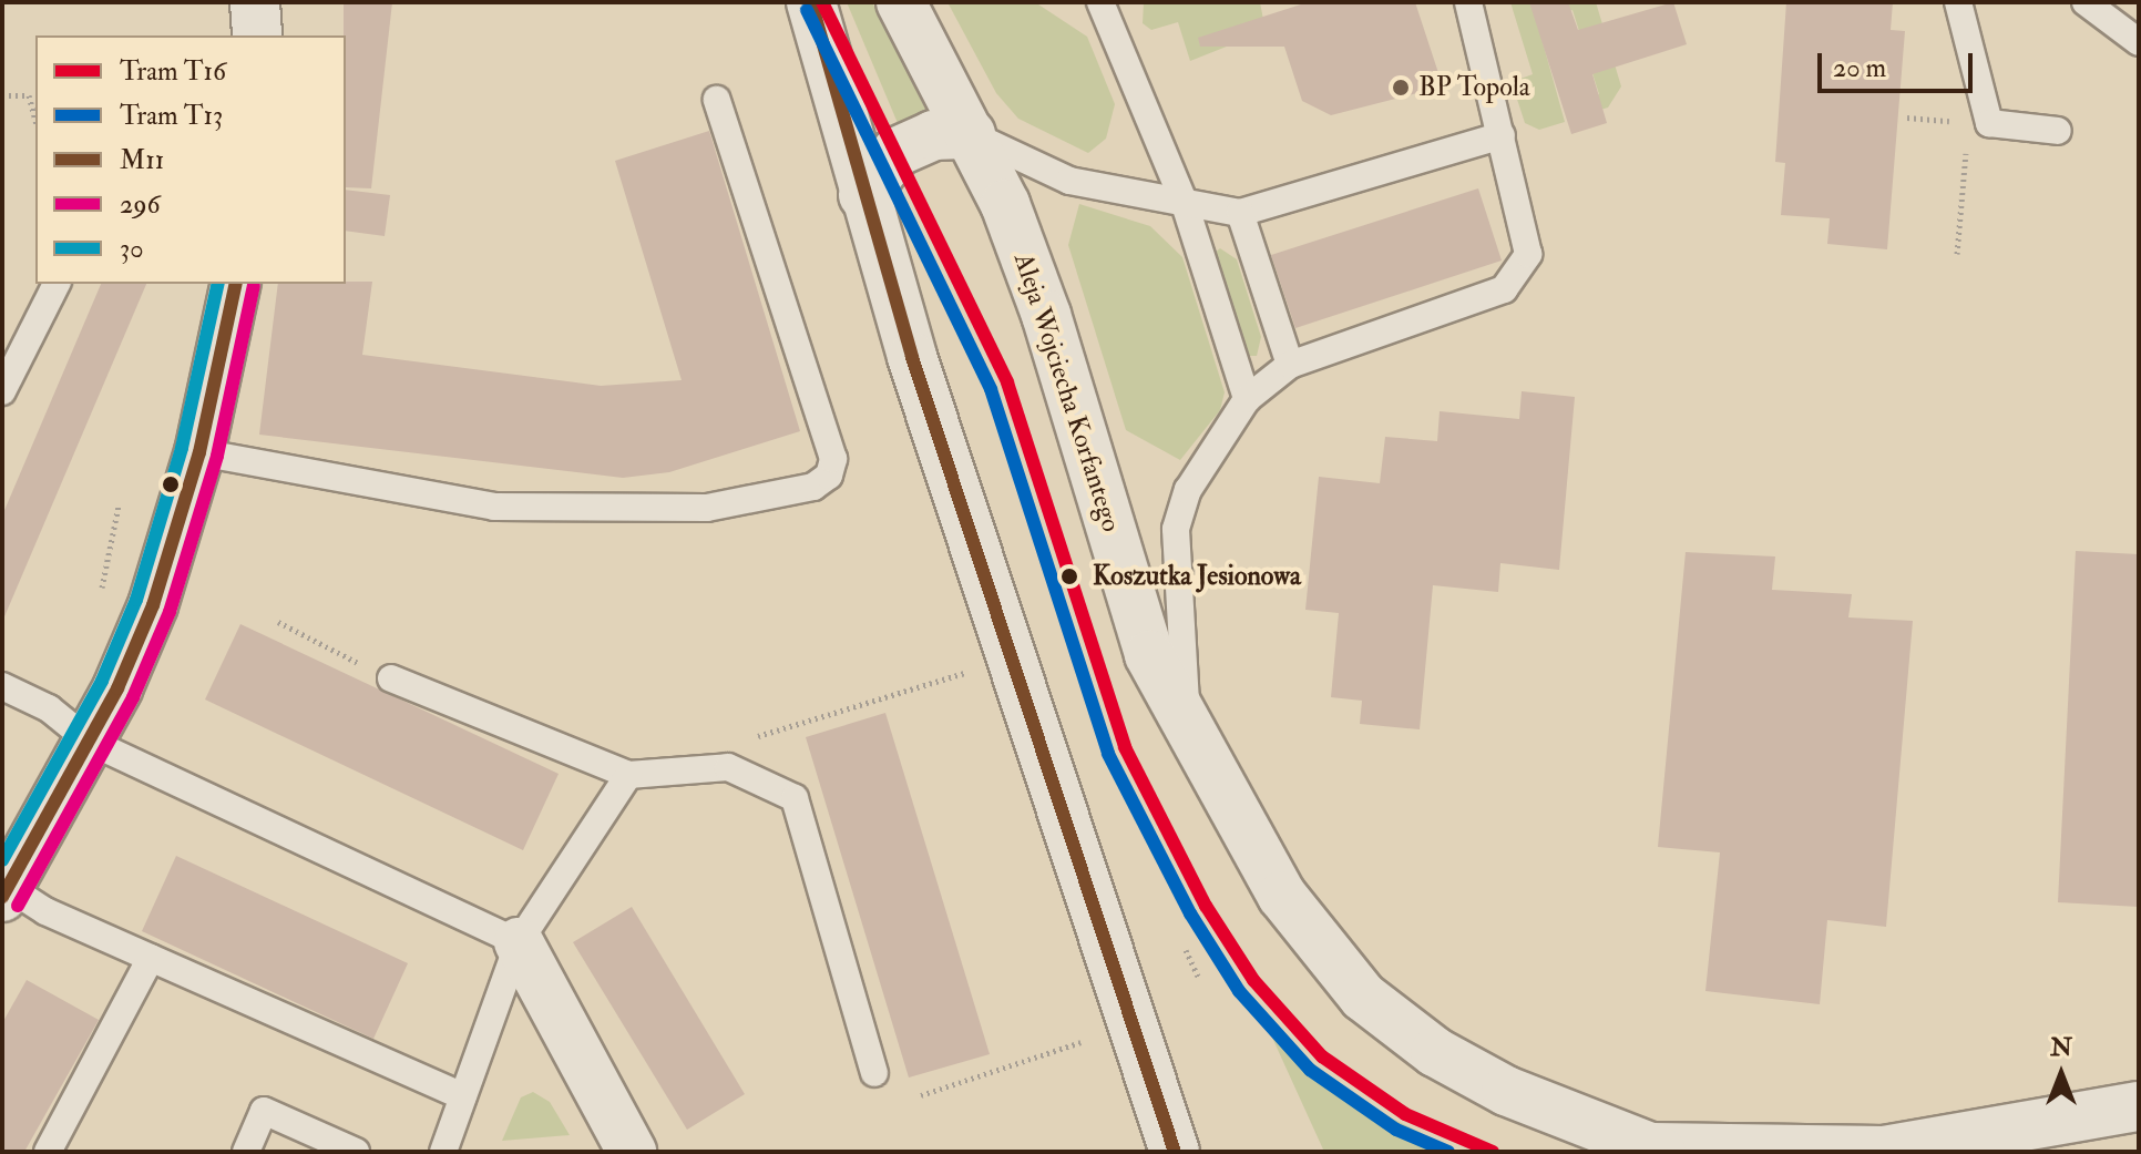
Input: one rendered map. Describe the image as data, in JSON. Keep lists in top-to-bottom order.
{
  "streets": {
    "main road": ["Aleja Wojciecha Korfantego"]
  },
  "places": ["BP Topola", "Koszutka Jesionowa"],
  "lines": [
    "tram line T16",
    "transit line M11",
    "tram line T13",
    "transit line 30",
    "transit line 296"
  ],
  "legend": [
    "Tram T16",
    "Tram T13",
    "M11",
    "296",
    "30"
  ],
  "scale_bar": "20 m",
  "north": "top"
}
